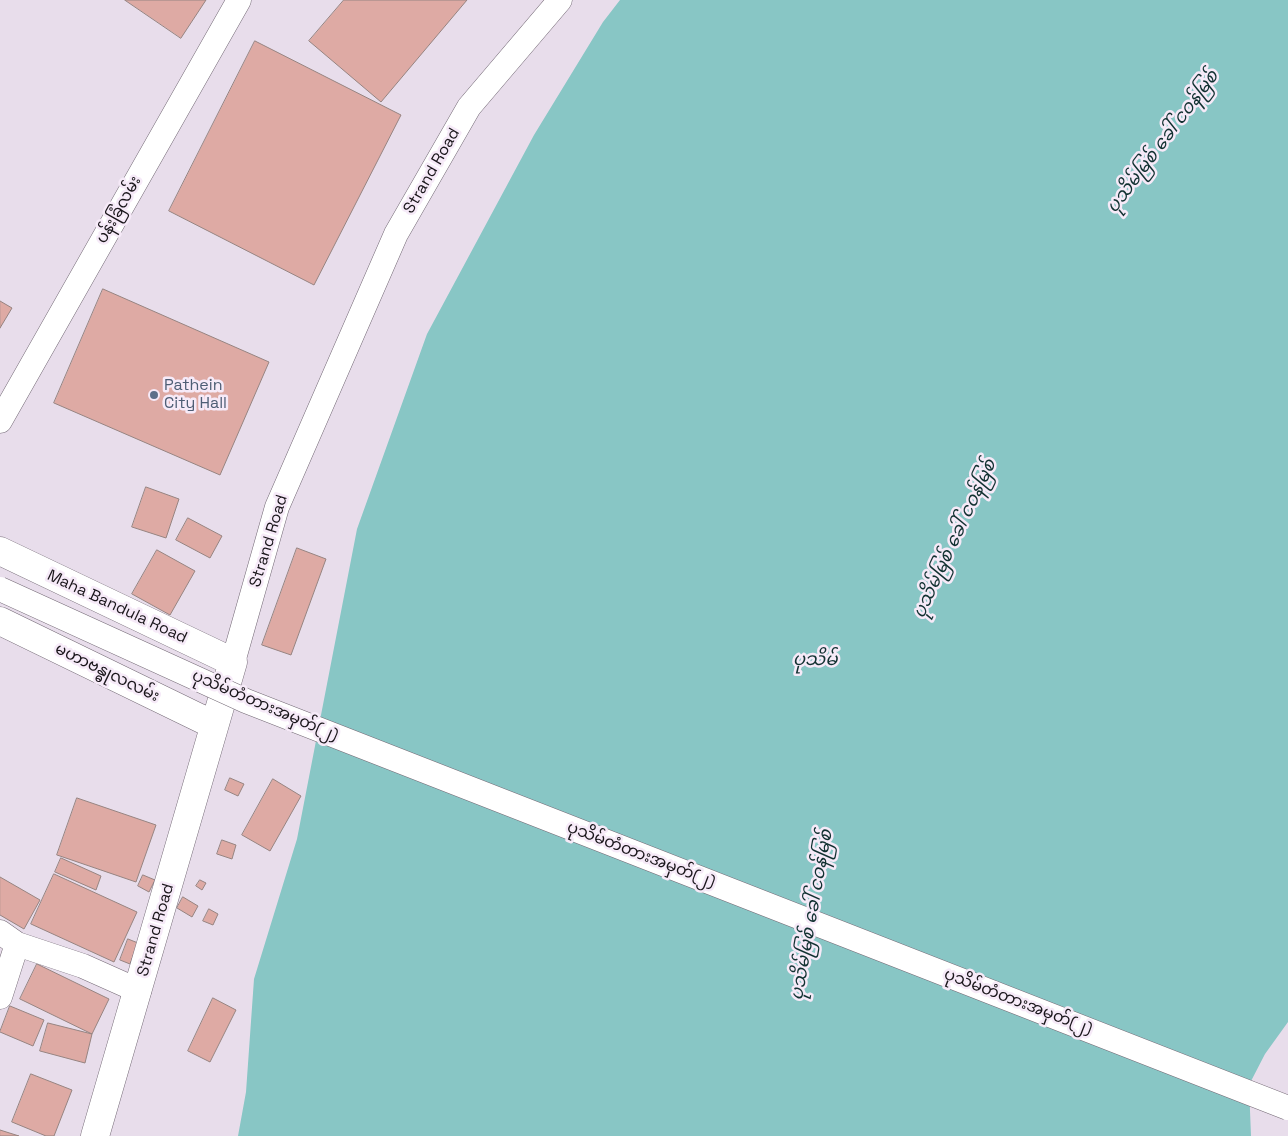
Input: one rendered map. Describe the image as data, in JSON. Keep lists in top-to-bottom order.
{
  "streets": {
    "main road": ["Strand Road", "Maha Bandula Road", "မဟာဗန္ဓုလလမ်း"],
    "street": ["ပန်းခြံလမ်း", "ပုသိမ်တံတားအမှတ်(၂)"]
  },
  "crossings": [
    ["Strand Road", "Maha Bandula Road"],
    ["Strand Road", "မဟာဗန္ဓုလလမ်း"]
  ],
  "water": ["ပုသိမ်မြစ် ခေါ် ငဝန်မြစ်", "ပုသိမ်"],
  "places": ["Pathein City Hall"]
}
